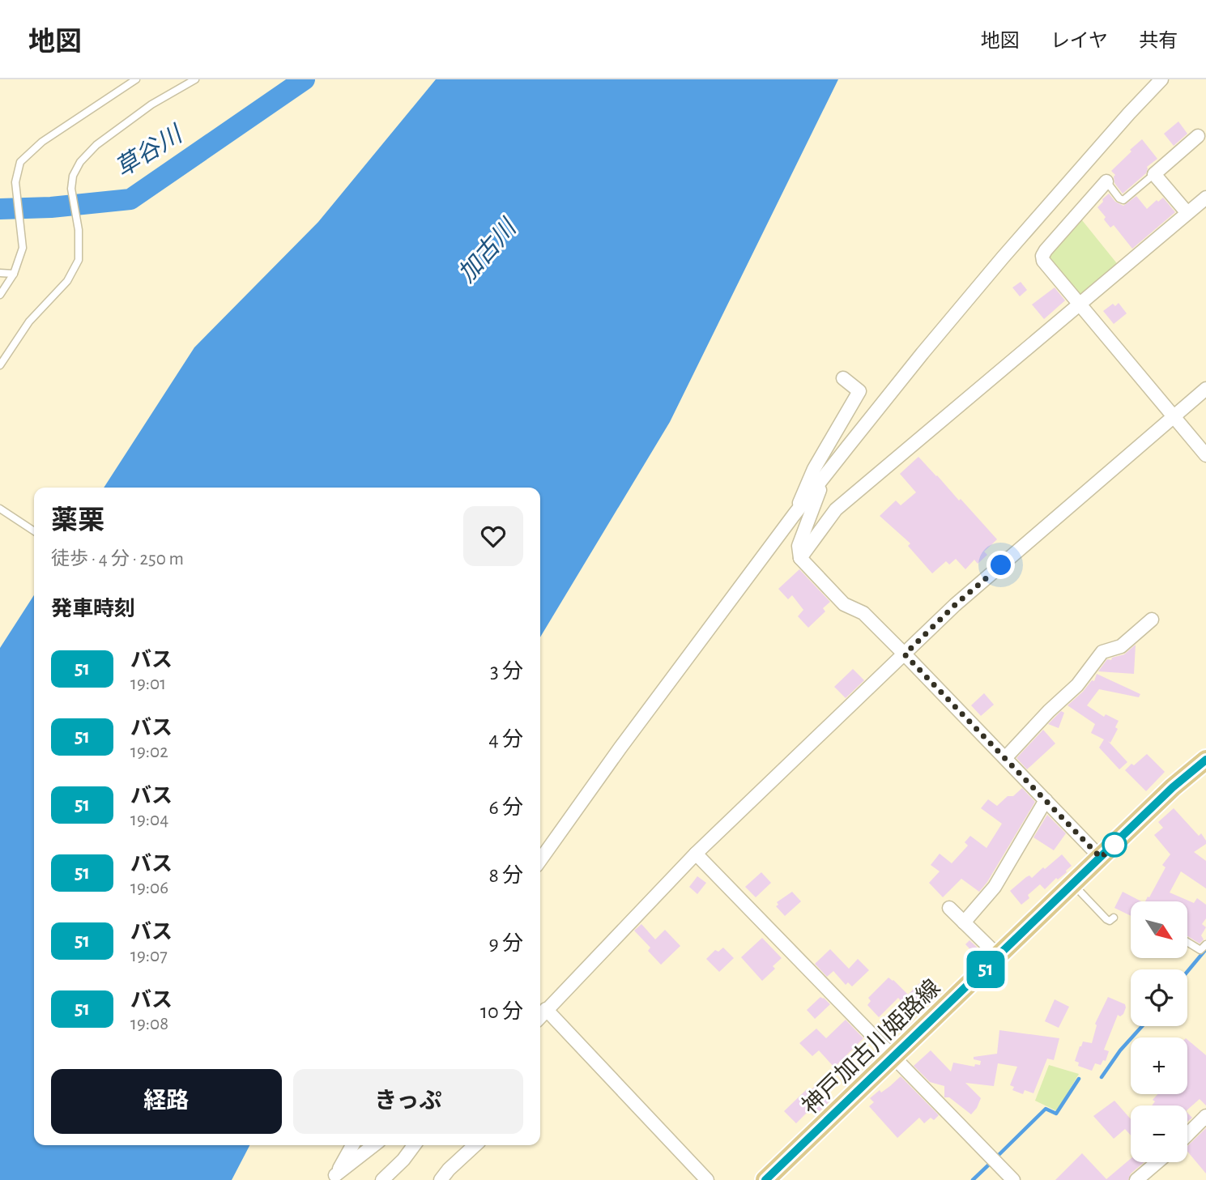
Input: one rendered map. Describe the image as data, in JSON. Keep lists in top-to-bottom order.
{
  "streets": {
    "main road": ["神戸加古川姫路線"]
  },
  "water": ["草谷川", "加古川"],
  "lines": ["bus line 51"],
  "north": "bottom right",
  "page": {
    "header": "地図",
    "nav": ["地図", "レイヤ", "共有"],
    "on_map": "51",
    "heading": [
      ["薬栗", "徒歩 · 4 分 · 250 m"],
      "発車時刻"
    ],
    "list": [
      {
        "mark": "51",
        "name": "バス",
        "note": "19:01",
        "value": "3 分"
      },
      {
        "mark": "51",
        "name": "バス",
        "note": "19:02",
        "value": "4 分"
      },
      {
        "mark": "51",
        "name": "バス",
        "note": "19:04",
        "value": "6 分"
      },
      {
        "mark": "51",
        "name": "バス",
        "note": "19:06",
        "value": "8 分"
      },
      {
        "mark": "51",
        "name": "バス",
        "note": "19:07",
        "value": "9 分"
      },
      {
        "mark": "51",
        "name": "バス",
        "note": "19:08",
        "value": "10 分"
      }
    ],
    "map_buttons": ["+", "−"],
    "buttons": ["経路", "きっぷ"]
  }
}
